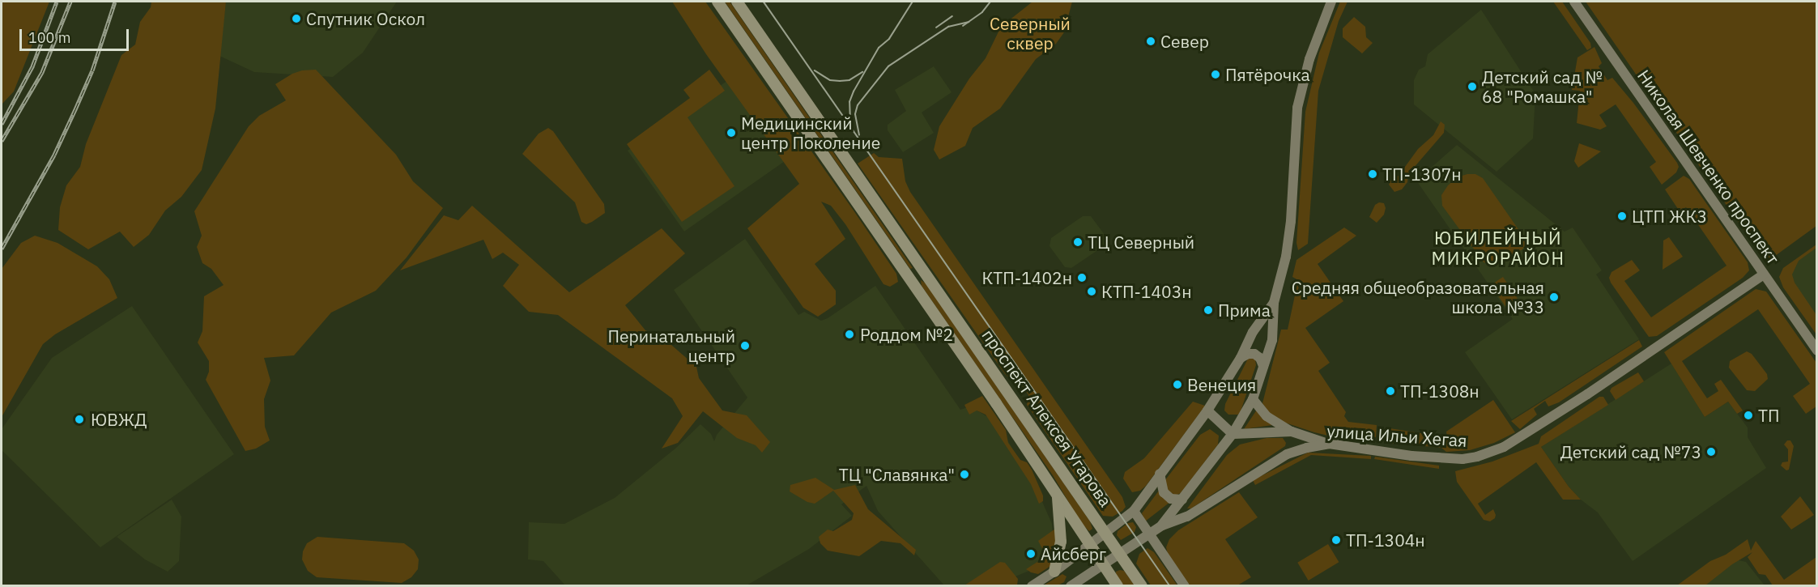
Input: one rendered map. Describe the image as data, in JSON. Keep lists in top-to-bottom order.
{
  "streets": {
    "main road": ["Николая Шевченко проспект", "проспект Алексея Угарова", "улица Ильи Хегая"]
  },
  "crossings": [
    ["Николая Шевченко проспект", "улица Ильи Хегая"],
    ["проспект Алексея Угарова", "улица Ильи Хегая"]
  ],
  "districts": ["ЮБИЛЕЙНЫЙ МИКРОРАЙОН"],
  "parks": ["Северный сквер"],
  "places": [
    "Спутник Оскол",
    "Север",
    "Пятёрочка",
    "Детский сад № 68 \"Ромашка\"",
    "Медицинский центр Поколение",
    "ТП-1307н",
    "ЦТП ЖК3",
    "ТЦ Северный",
    "КТП-1402н",
    "КТП-1403н",
    "Средняя общеобразовательная школа №33",
    "Прима",
    "Роддом №2",
    "Перинатальный центр",
    "Венеция",
    "ТП-1308н",
    "ТП",
    "ЮВЖД",
    "Детский сад №73",
    "ТЦ \"Славянка\"",
    "ТП-1304н",
    "Айсберг"
  ],
  "scale_bar": "100 m"
}
